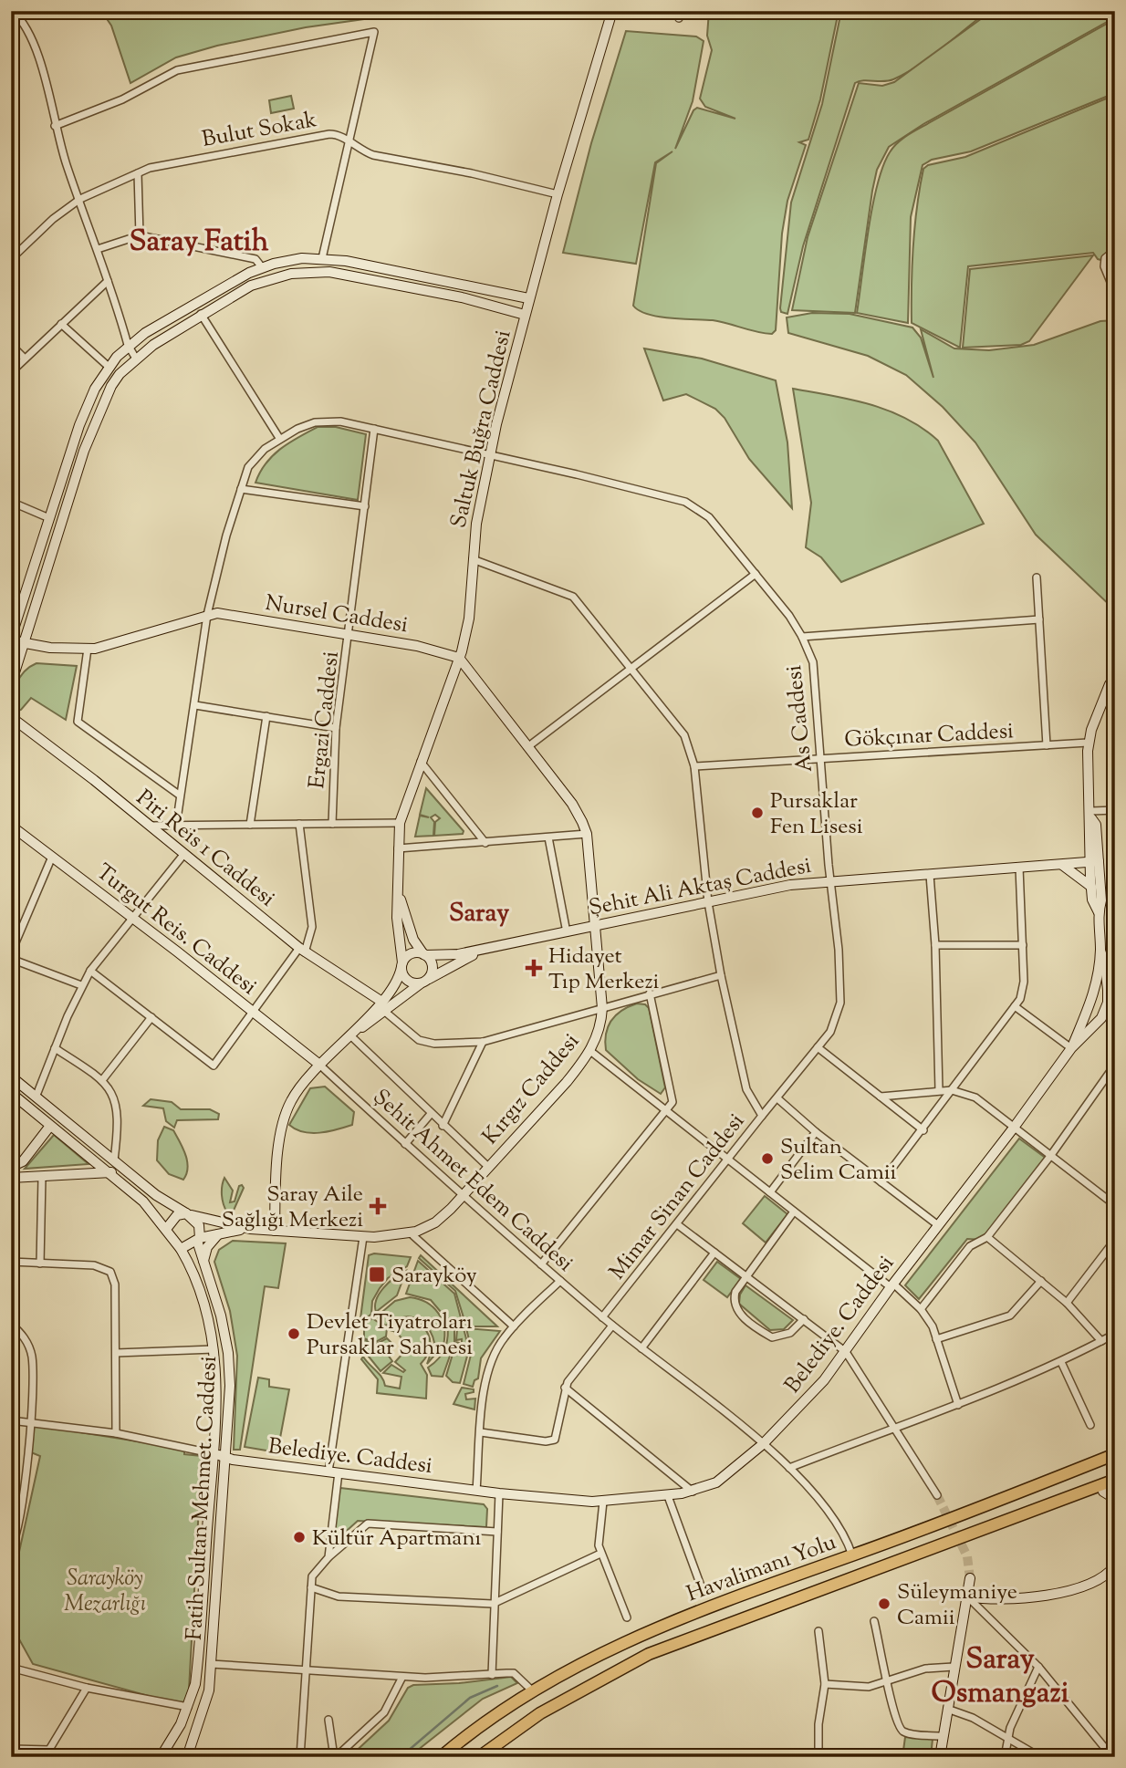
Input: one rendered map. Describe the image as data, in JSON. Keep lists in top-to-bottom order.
{
  "streets": {
    "highway": ["Havalimanı Yolu"],
    "street": [
      "Bulut Sokak",
      "Saltuk Buğra Caddesi",
      "Nursel Caddesi",
      "As Caddesi",
      "Ergazi Caddesi",
      "Gökçınar Caddesi",
      "Piri Reis 1 Caddesi",
      "Şehit Ali Aktaş Caddesi",
      "Turgut Reis. Caddesi",
      "Kırgız Caddesi",
      "Şehit Ahmet Edem Caddesi",
      "Mimar Sinan Caddesi",
      "Belediye. Caddesi",
      "Fatih Sultan Mehmet. Caddesi"
    ]
  },
  "crossings": [
    ["Bulut Sokak", "Saltuk Buğra Caddesi"],
    ["Saltuk Buğra Caddesi", "Nursel Caddesi"],
    ["Saltuk Buğra Caddesi", "As Caddesi"],
    ["Saltuk Buğra Caddesi", "Şehit Ali Aktaş Caddesi"],
    ["Saltuk Buğra Caddesi", "Kırgız Caddesi"],
    ["Saltuk Buğra Caddesi", "Mimar Sinan Caddesi"],
    ["Nursel Caddesi", "As Caddesi"],
    ["Nursel Caddesi", "Ergazi Caddesi"],
    ["Nursel Caddesi", "Kırgız Caddesi"],
    ["As Caddesi", "Ergazi Caddesi"],
    ["As Caddesi", "Gökçınar Caddesi"],
    ["As Caddesi", "Şehit Ali Aktaş Caddesi"],
    ["As Caddesi", "Mimar Sinan Caddesi"],
    ["Gökçınar Caddesi", "Mimar Sinan Caddesi"],
    ["Piri Reis 1 Caddesi", "Şehit Ali Aktaş Caddesi"],
    ["Şehit Ali Aktaş Caddesi", "Turgut Reis. Caddesi"],
    ["Şehit Ali Aktaş Caddesi", "Kırgız Caddesi"],
    ["Şehit Ali Aktaş Caddesi", "Şehit Ahmet Edem Caddesi"],
    ["Şehit Ali Aktaş Caddesi", "Mimar Sinan Caddesi"],
    ["Turgut Reis. Caddesi", "Şehit Ahmet Edem Caddesi"],
    ["Kırgız Caddesi", "Şehit Ahmet Edem Caddesi"],
    ["Kırgız Caddesi", "Fatih Sultan Mehmet. Caddesi"],
    ["Şehit Ahmet Edem Caddesi", "Mimar Sinan Caddesi"],
    ["Şehit Ahmet Edem Caddesi", "Belediye. Caddesi"],
    ["Şehit Ahmet Edem Caddesi", "Havalimanı Yolu"],
    ["Belediye. Caddesi", "Fatih Sultan Mehmet. Caddesi"]
  ],
  "districts": ["Saray Fatih", "Saray", "Saray Osmangazi"],
  "parks": ["Sarayköy Mezarlığı"],
  "places": {
    "other": [
      "Pursaklar Fen Lisesi",
      "Sultan Selim Camii",
      "Devlet Tiyatroları Pursaklar Sahnesi",
      "Kültür Apartmanı",
      "Süleymaniye Camii"
    ],
    "health": ["Hidayet Tıp Merkezi", "Saray Aile Sağlığı Merkezi"],
    "transit": ["Sarayköy"]
  }
}
